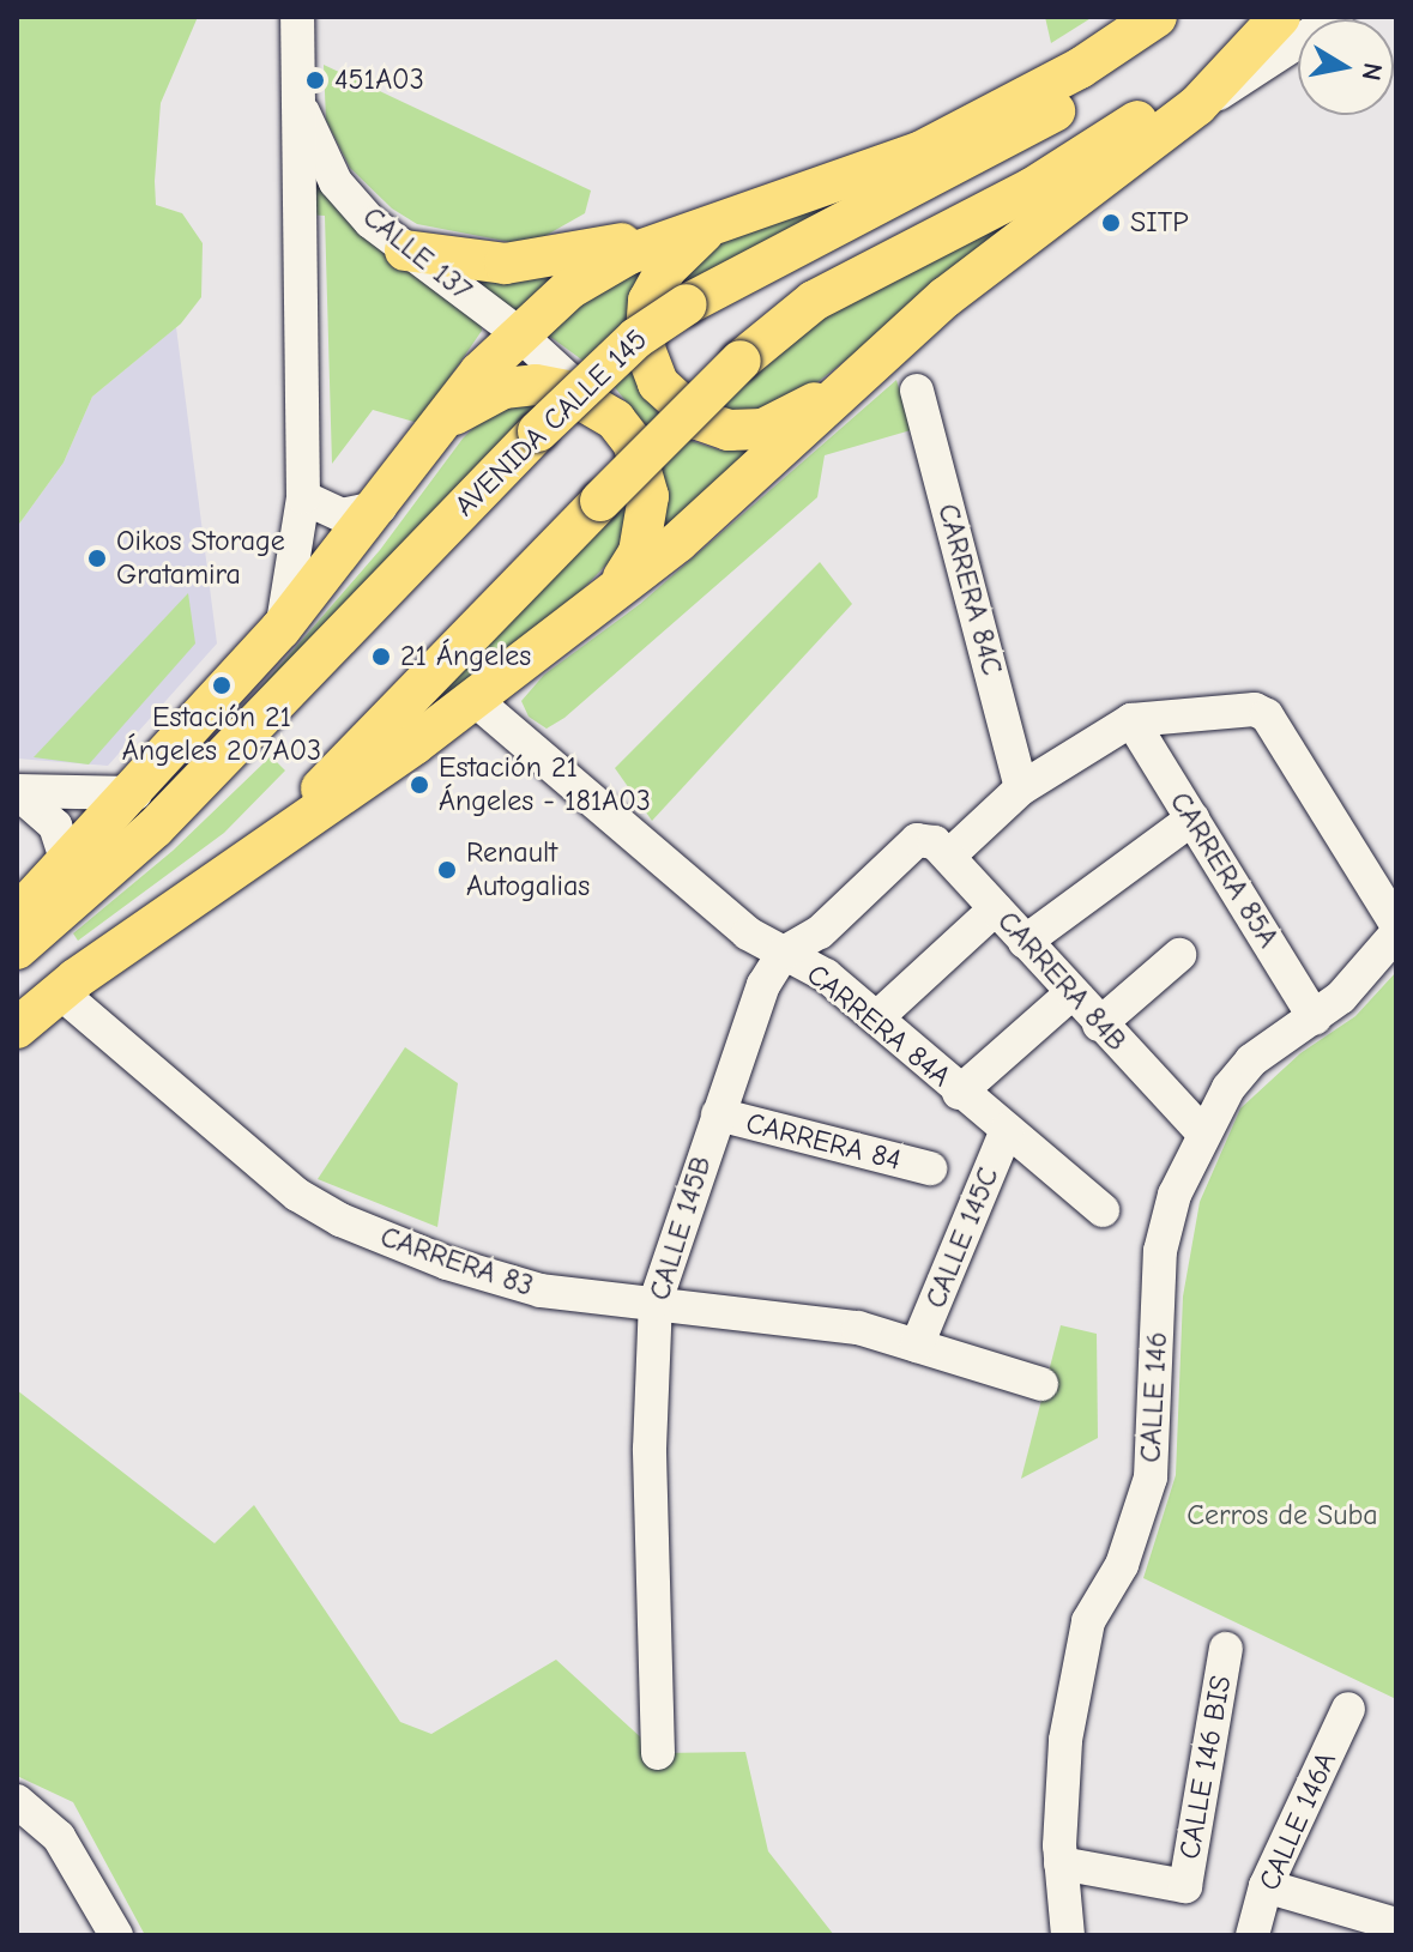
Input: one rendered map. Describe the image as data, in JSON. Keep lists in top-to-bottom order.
{
  "streets": {
    "main road": ["AVENIDA CALLE 145"],
    "street": [
      "CALLE 137",
      "CARRERA 84C",
      "CARRERA 85A",
      "CARRERA 84B",
      "CARRERA 84A",
      "CARRERA 84",
      "CALLE 145B",
      "CALLE 145C",
      "CARRERA 83",
      "CALLE 146",
      "CALLE 146 BIS",
      "CALLE 146A"
    ]
  },
  "crossings": [
    ["CARRERA 85A", "CALLE 146"],
    ["CARRERA 84B", "CALLE 145B"],
    ["CARRERA 84B", "CALLE 146"],
    ["CARRERA 84A", "CALLE 145B"],
    ["CARRERA 84A", "CALLE 145C"],
    ["CARRERA 84", "CALLE 145B"],
    ["CALLE 145B", "CARRERA 83"],
    ["CALLE 145C", "CARRERA 83"],
    ["CALLE 146", "CALLE 146 BIS"]
  ],
  "parks": ["Cerros de Suba"],
  "places": [
    "451A03",
    "SITP",
    "Oikos Storage Gratamira",
    "21 Ángeles",
    "Estación 21 Ángeles 207A03",
    "Estación 21 Ángeles - 181A03",
    "Renault Autogalias"
  ],
  "north": "right"
}
